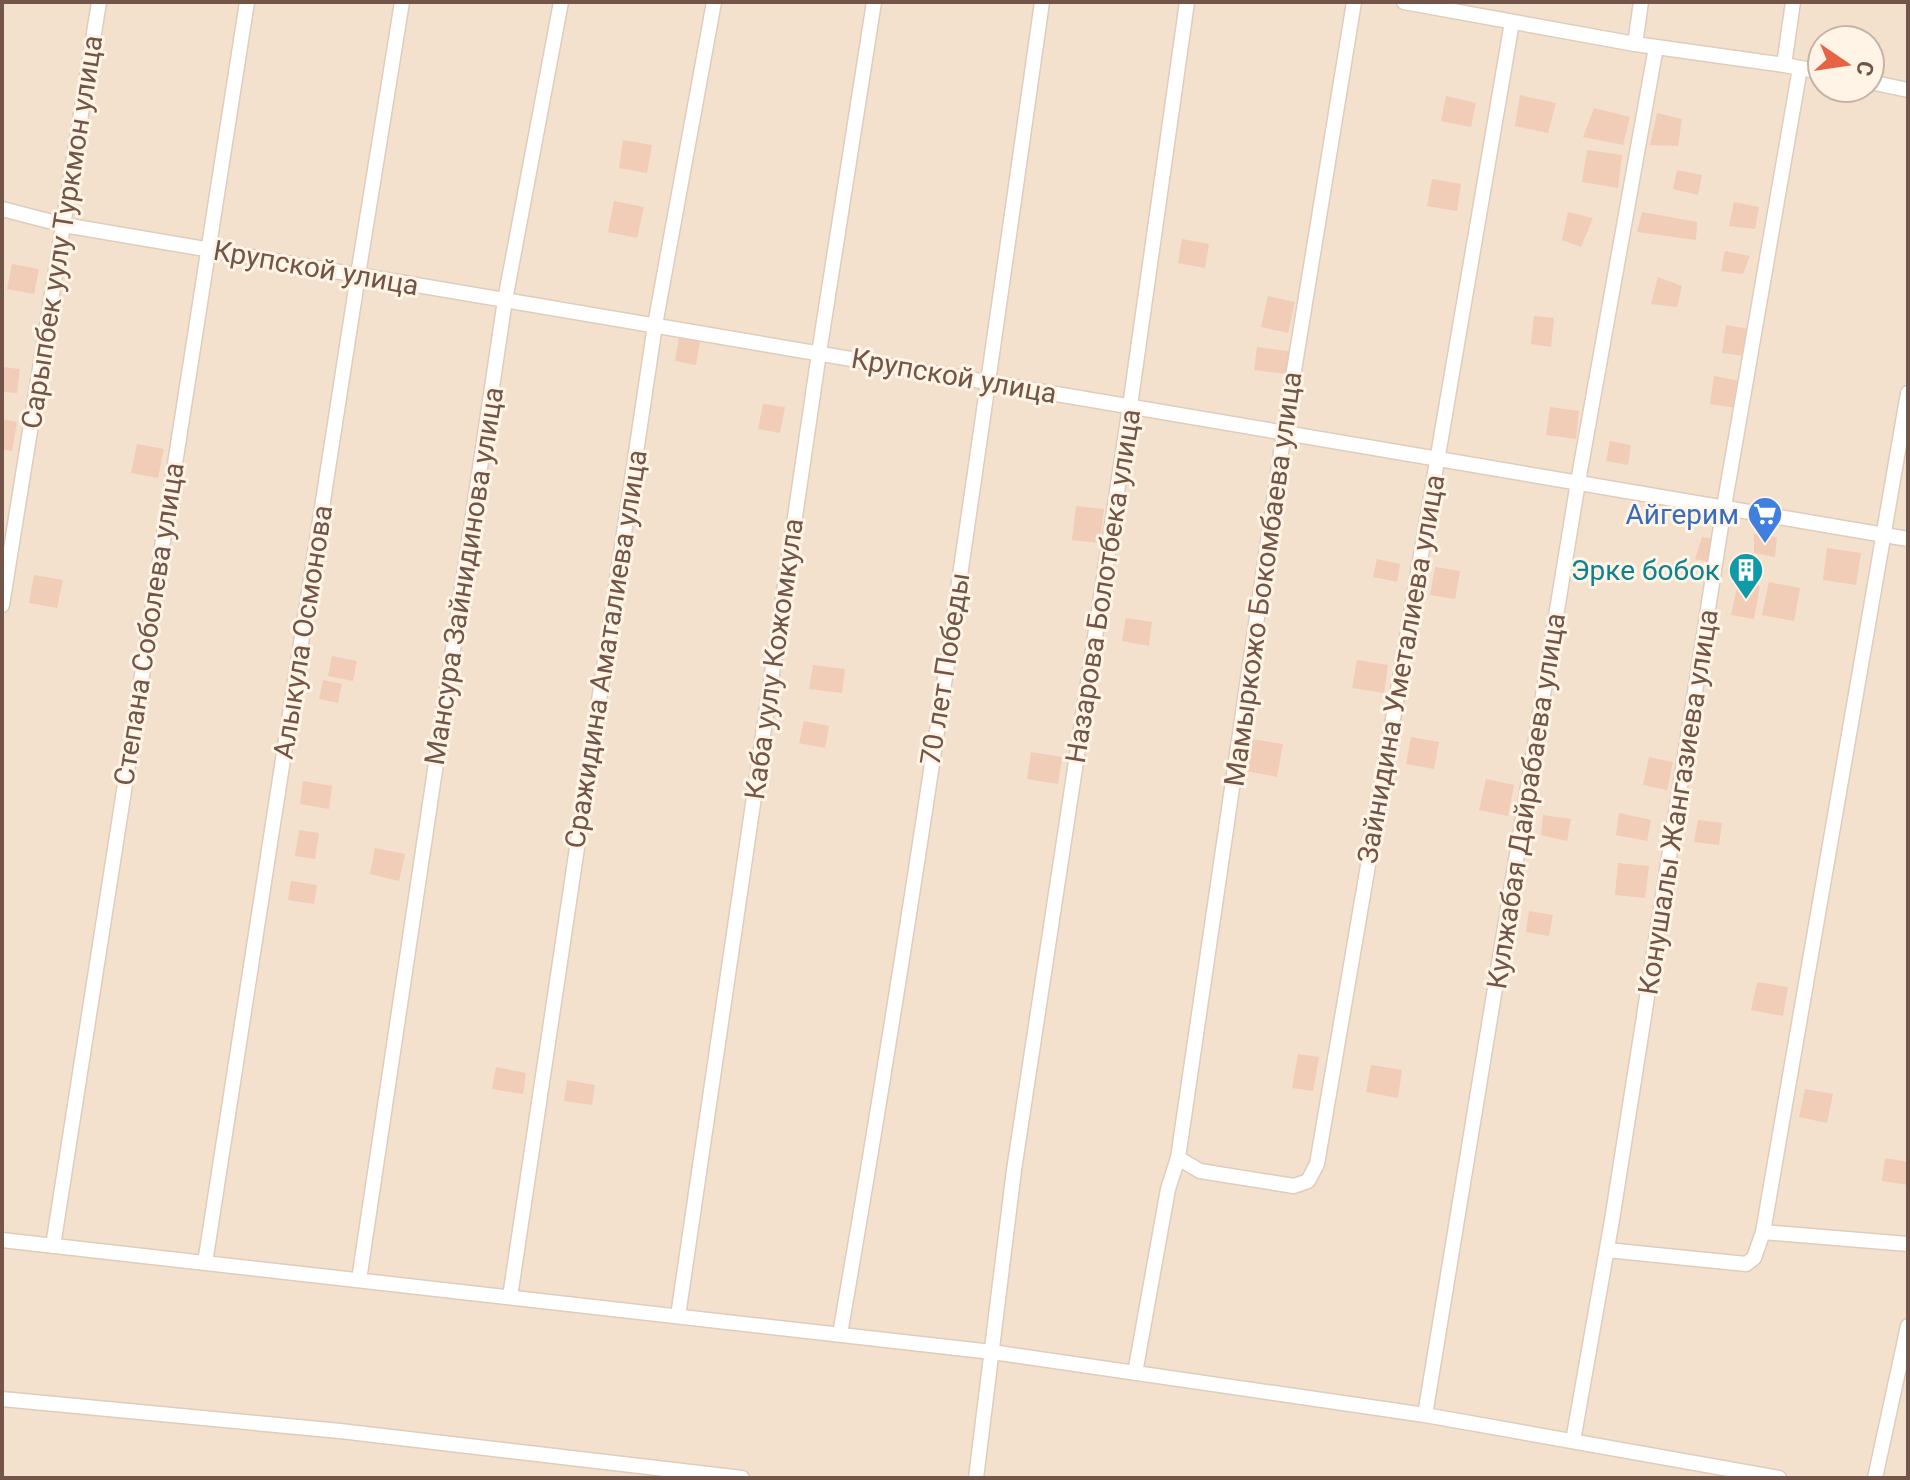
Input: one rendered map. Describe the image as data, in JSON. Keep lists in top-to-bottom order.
{
  "streets": {
    "street": [
      "Сарыпбек уулу Туркмон улица",
      "Крупской улица",
      "Мансура Зайнидинова улица",
      "Мамыркожо Бокомбаева улица",
      "Назарова Болотбека улица",
      "Степана Соболева улица",
      "Алыкула Осмонова",
      "Сражидина Аматалиева улица",
      "Каба уулу Кожомкула",
      "70 лет Победы",
      "Зайнидина Уметалиева улица",
      "Кулжабая Дайрабаева улица",
      "Конушалы Жангазиева улица"
    ]
  },
  "crossings": [
    ["Сарыпбек уулу Туркмон улица", "Крупской улица"],
    ["Крупской улица", "Мансура Зайнидинова улица"],
    ["Крупской улица", "Мамыркожо Бокомбаева улица"],
    ["Крупской улица", "Назарова Болотбека улица"],
    ["Крупской улица", "Степана Соболева улица"],
    ["Крупской улица", "Алыкула Осмонова"],
    ["Крупской улица", "Сражидина Аматалиева улица"],
    ["Крупской улица", "Каба уулу Кожомкула"],
    ["Крупской улица", "70 лет Победы"],
    ["Крупской улица", "Зайнидина Уметалиева улица"],
    ["Крупской улица", "Кулжабая Дайрабаева улица"],
    ["Крупской улица", "Конушалы Жангазиева улица"],
    ["Мамыркожо Бокомбаева улица", "Зайнидина Уметалиева улица"]
  ],
  "places": {
    "supermarket": ["Айгерим"],
    "building": ["Эрке бобок"]
  },
  "north": "right"
}
